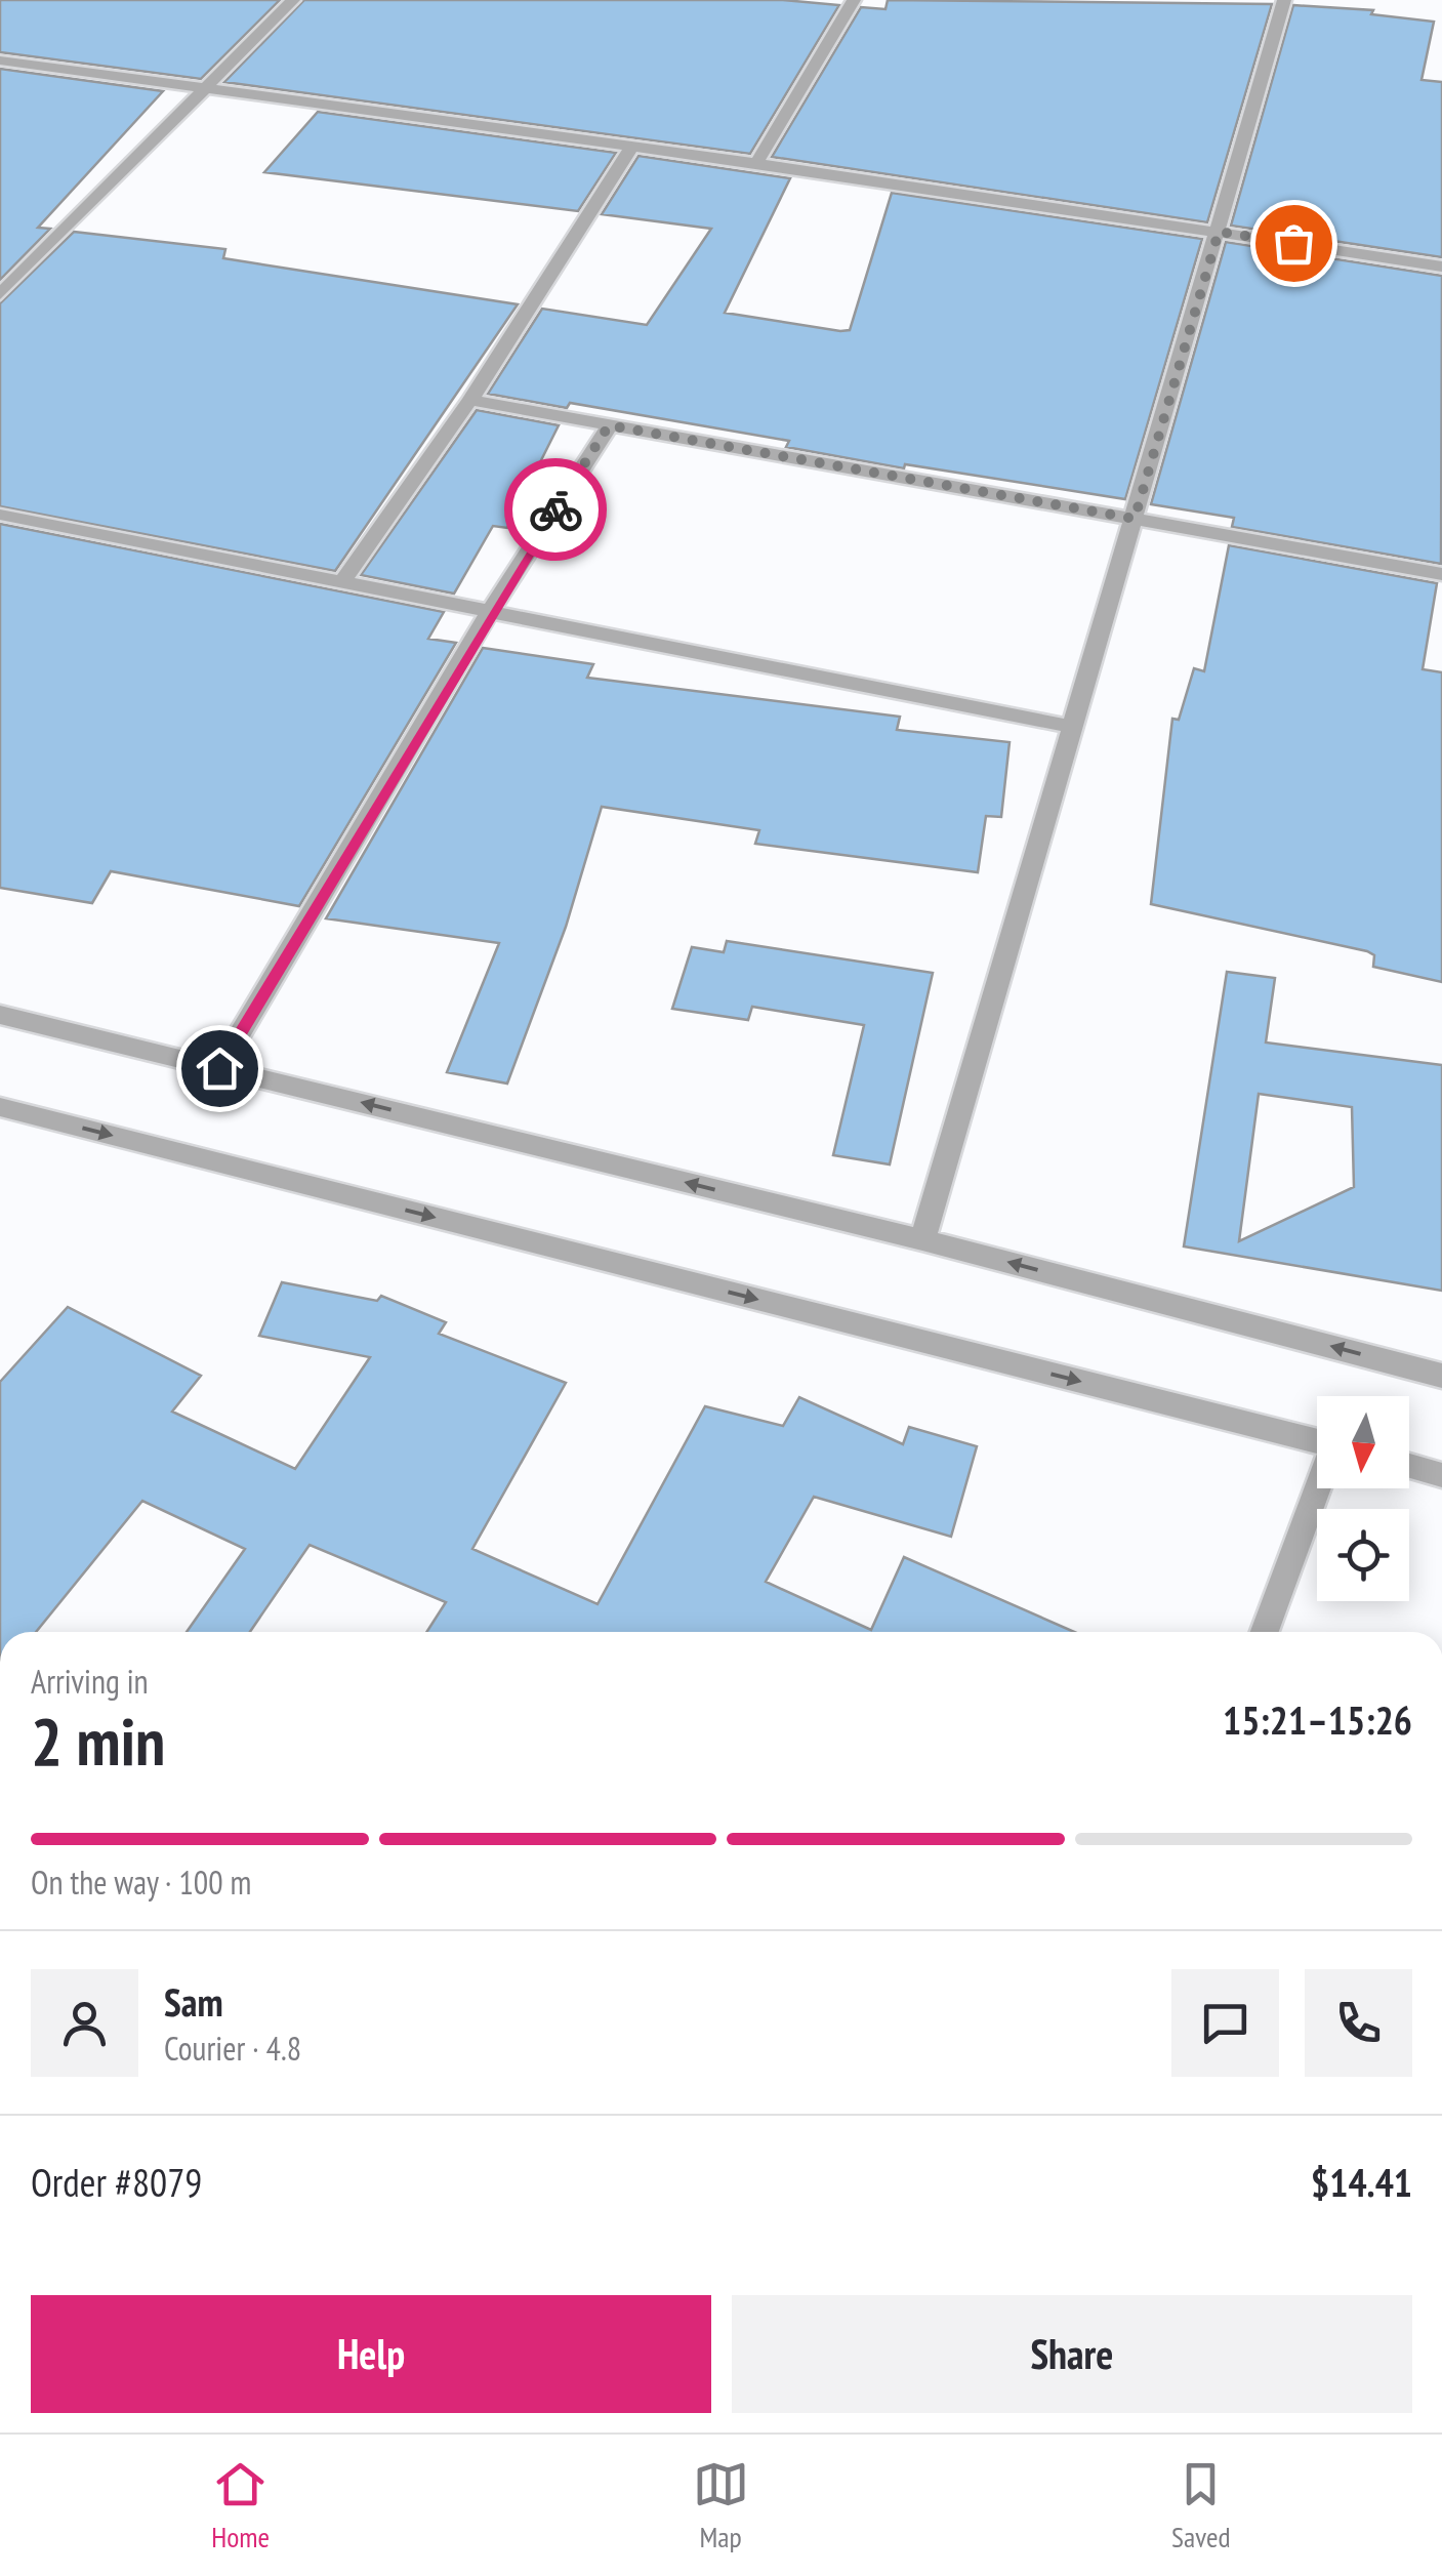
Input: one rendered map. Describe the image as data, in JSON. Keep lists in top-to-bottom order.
{
  "north": "bottom",
  "page": {
    "heading": ["2 min", "Arriving in", "15:21–15:26"],
    "panel": [
      "Sam",
      "Courier · 4.8",
      "Order #8079",
      "$14.41"
    ],
    "bar": "On the way · 100 m",
    "buttons": ["Help", "Share"],
    "tabs": ["Home", "Map", "Saved"]
  }
}
